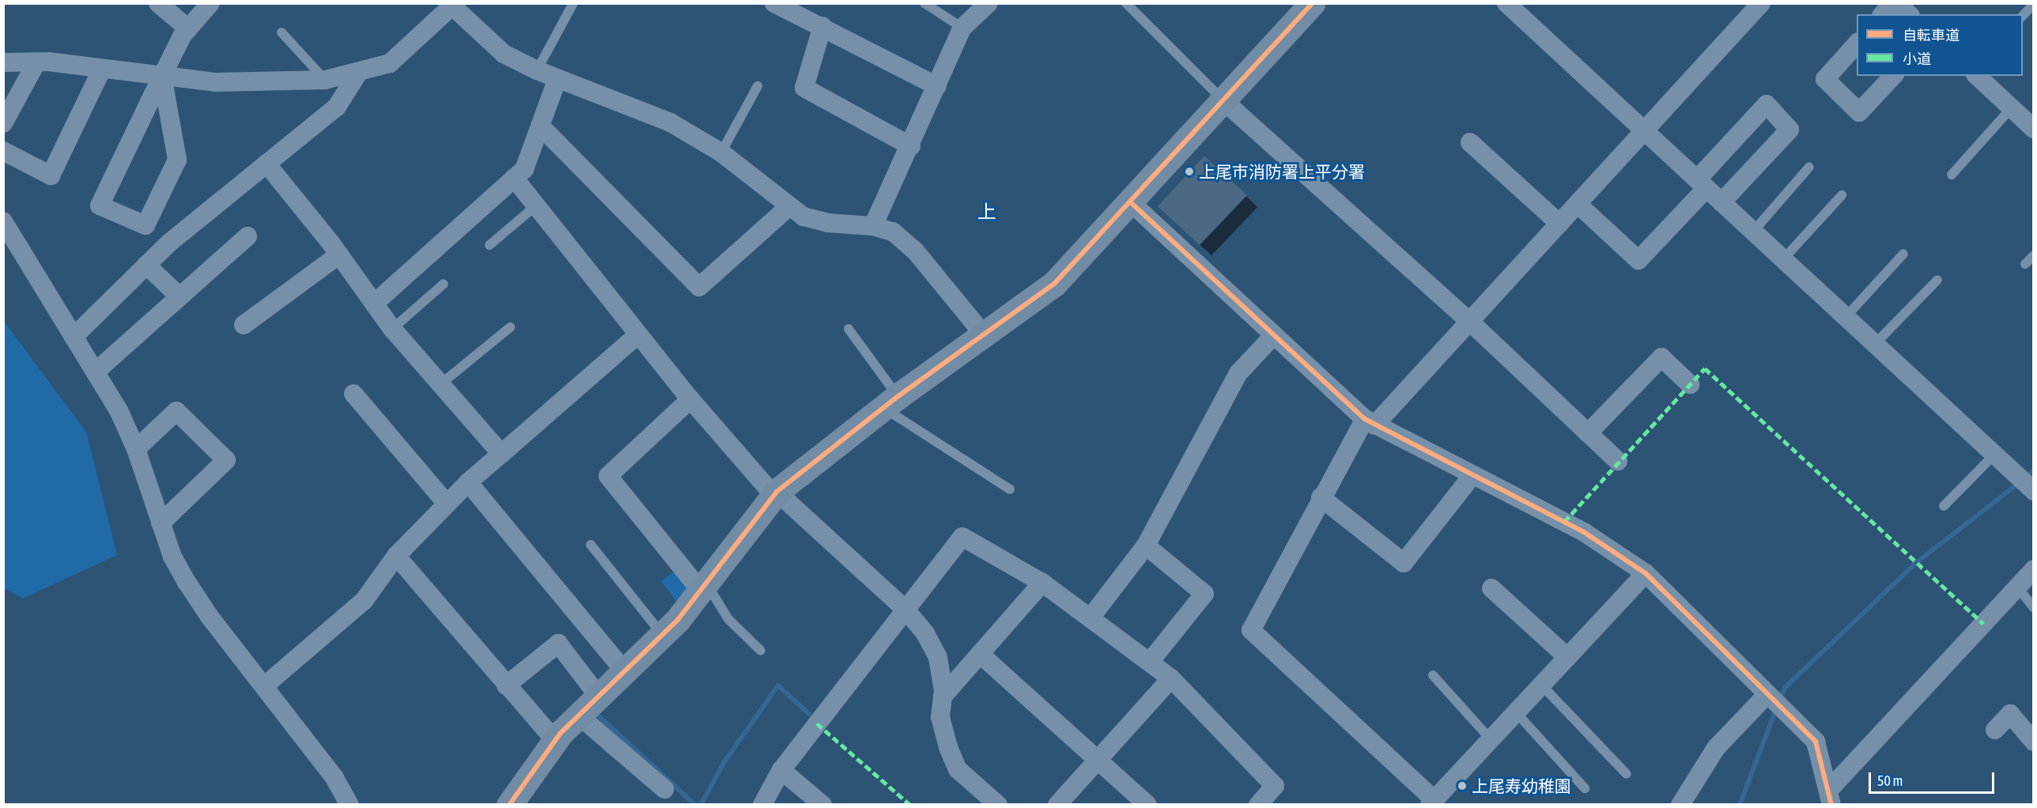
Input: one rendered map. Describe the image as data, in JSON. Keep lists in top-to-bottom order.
{
  "districts": ["上"],
  "places": ["上尾市消防署上平分署", "上尾寿幼稚園"],
  "legend": ["自転車道", "小道"],
  "scale_bar": "50 m"
}
